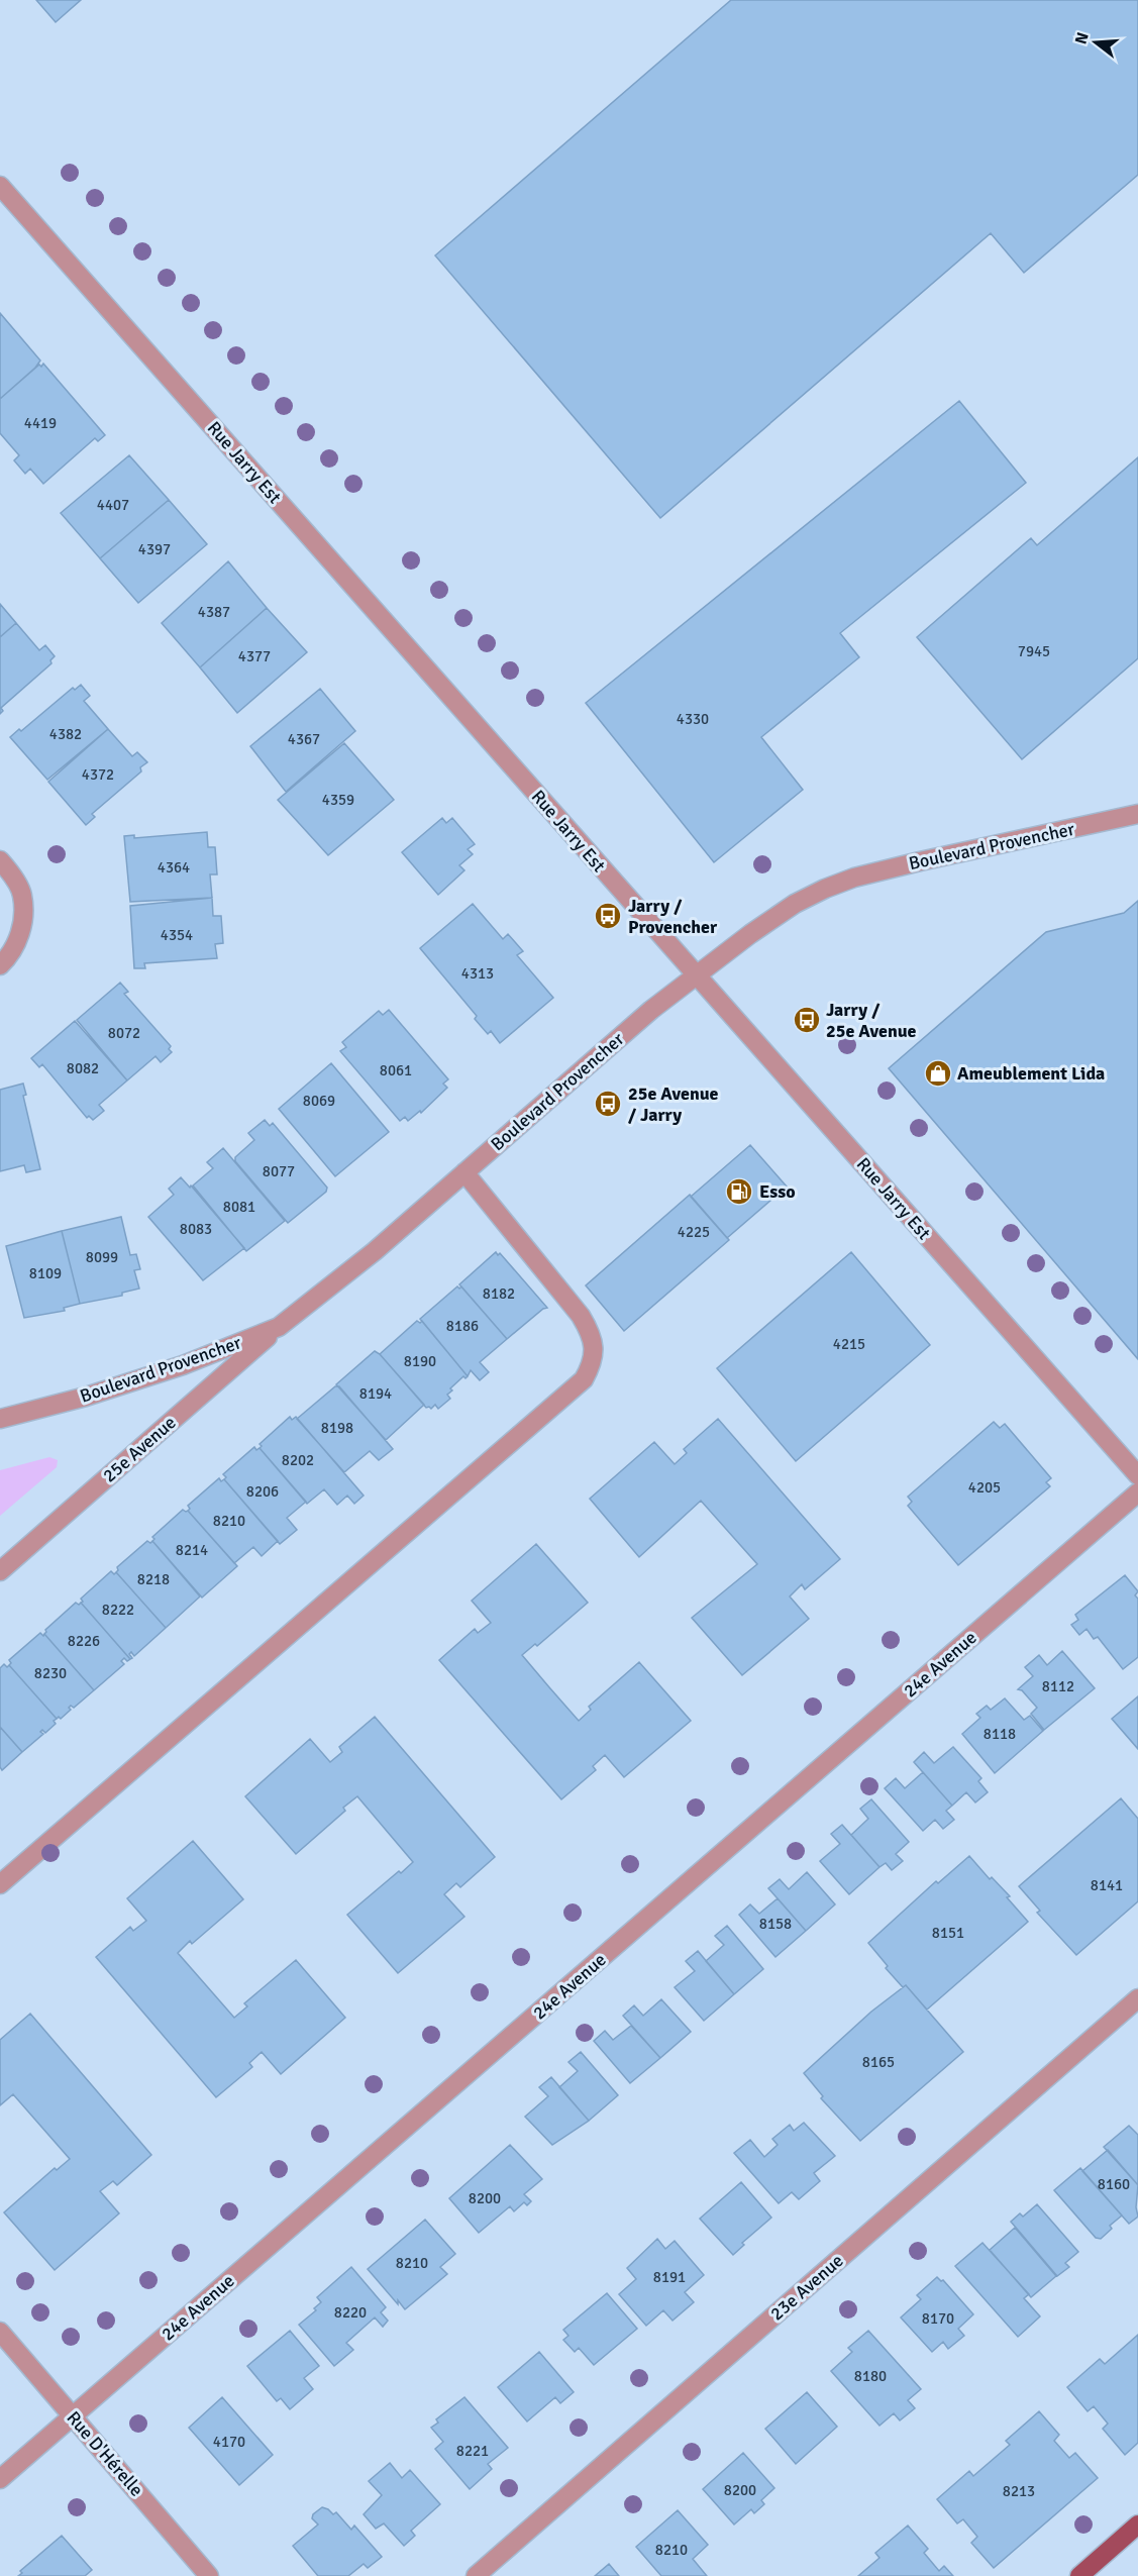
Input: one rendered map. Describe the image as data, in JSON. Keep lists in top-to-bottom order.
{
  "streets": {
    "street": [
      "Rue Jarry Est",
      "Boulevard Provencher",
      "25e Avenue",
      "24e Avenue",
      "23e Avenue",
      "Rue D'Hérelle"
    ]
  },
  "crossings": [
    ["Rue Jarry Est", "Boulevard Provencher"],
    ["Boulevard Provencher", "25e Avenue"],
    ["24e Avenue", "Rue D'Hérelle"]
  ],
  "places": {
    "bus stop": ["Jarry / Provencher", "Jarry / 25e Avenue", "25e Avenue / Jarry"],
    "shop": ["Ameublement Lida"],
    "fuel station": ["Esso"]
  },
  "house_numbers": [
    "4419",
    "4407",
    "4397",
    "4387",
    "7945",
    "4377",
    "4330",
    "4382",
    "4367",
    "4372",
    "4359",
    "4364",
    "4354",
    "4313",
    "8072",
    "8082",
    "8061",
    "8069",
    "8077",
    "8081",
    "8083",
    "4225",
    "8099",
    "8109",
    "8182",
    "8186",
    "4215",
    "8190",
    "8194",
    "8198",
    "8202",
    "4205",
    "8206",
    "8210",
    "8214",
    "8218",
    "8222",
    "8226",
    "8230",
    "8112",
    "8118",
    "8141",
    "8158",
    "8151",
    "8165",
    "8160",
    "8200",
    "8210",
    "8191",
    "8220",
    "8170",
    "8180",
    "4170",
    "8221",
    "8200",
    "8213",
    "8210"
  ],
  "north": "left"
}
